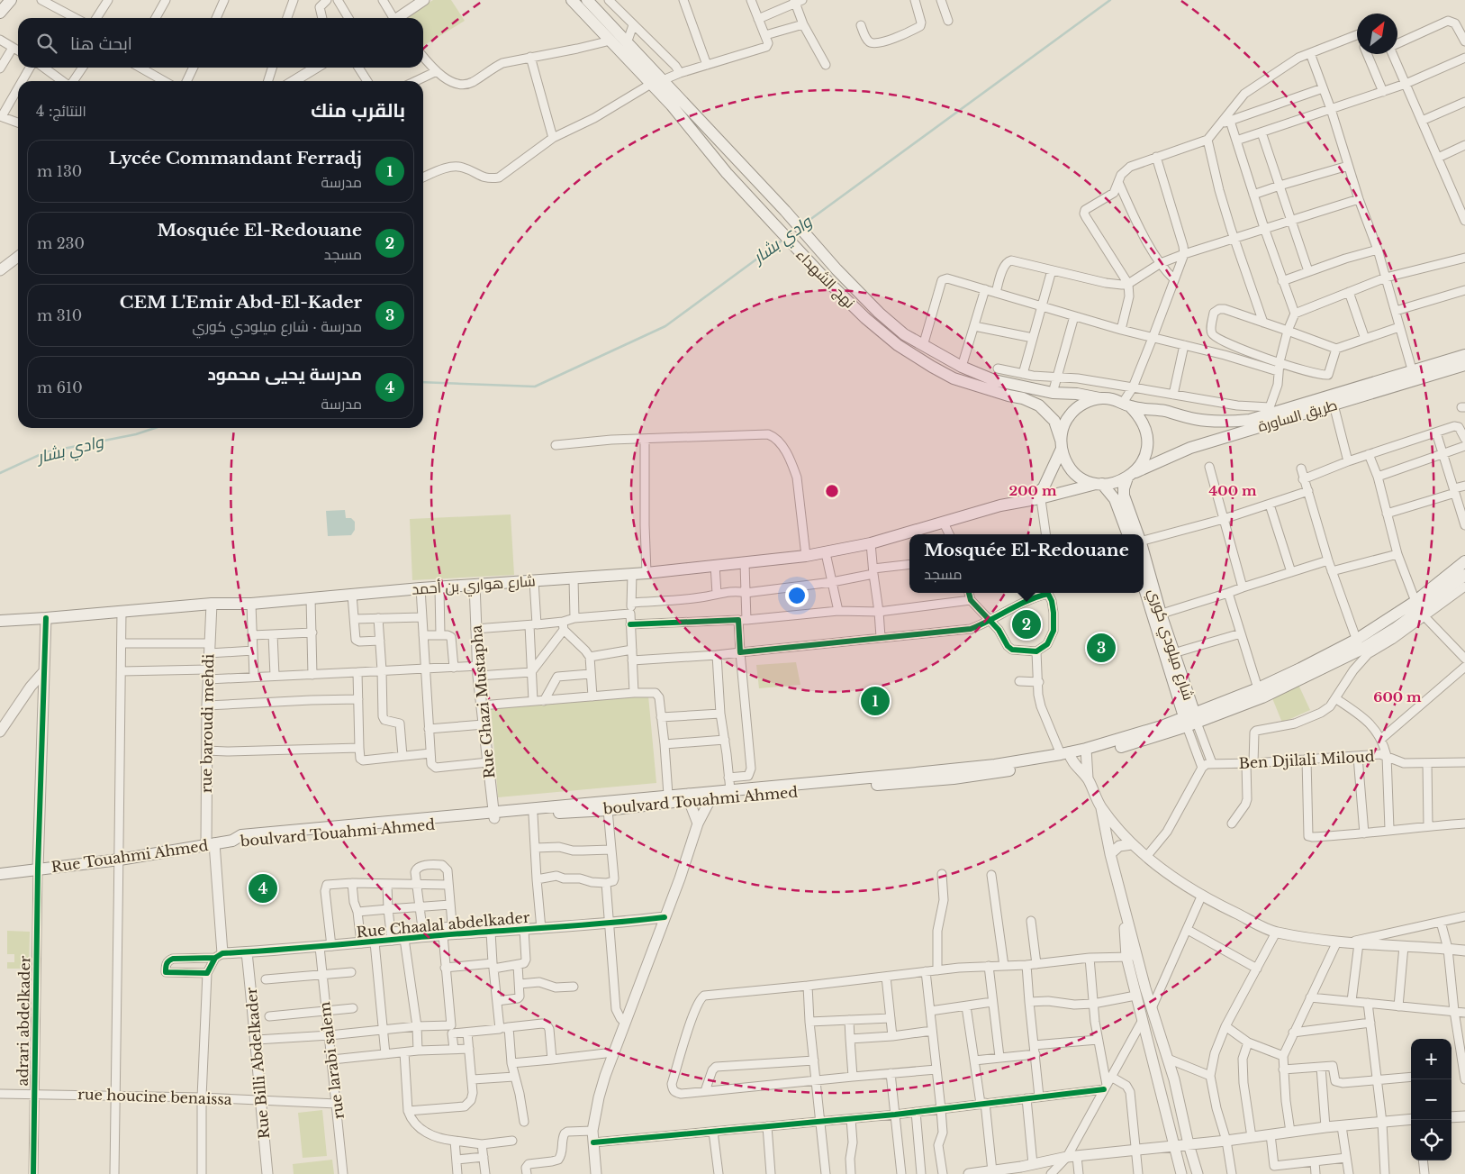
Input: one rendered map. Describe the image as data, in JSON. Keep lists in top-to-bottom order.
{
  "streets": {
    "main road": [
      "نهج الشهداء",
      "طريق الساورة",
      "شارع هواري بن أحمد",
      "شارع ميلودي كوري",
      "boulvard Touahmi Ahmed",
      "Rue Touahmi Ahmed"
    ],
    "street": [
      "Rue Ghazi Mustapha",
      "rue baroudi mehdi",
      "Ben Djilali Miloud",
      "Rue Chaalal abdelkader",
      "adrari abdelkader",
      "rue larabi salem",
      "Rue Billi Abdelkader",
      "rue houcine benaissa"
    ]
  },
  "crossings": [
    ["نهج الشهداء", "طريق الساورة"],
    ["نهج الشهداء", "شارع ميلودي كوري"],
    ["طريق الساورة", "شارع ميلودي كوري"],
    ["شارع هواري بن أحمد", "Rue Ghazi Mustapha"],
    ["شارع هواري بن أحمد", "rue baroudi mehdi"],
    ["شارع ميلودي كوري", "boulvard Touahmi Ahmed"],
    ["Rue Ghazi Mustapha", "boulvard Touahmi Ahmed"],
    ["rue baroudi mehdi", "Rue Touahmi Ahmed"],
    ["rue baroudi mehdi", "Rue Chaalal abdelkader"],
    ["boulvard Touahmi Ahmed", "Rue Touahmi Ahmed"],
    ["Rue Touahmi Ahmed", "adrari abdelkader"],
    ["Rue Chaalal abdelkader", "rue larabi salem"],
    ["Rue Chaalal abdelkader", "Rue Billi Abdelkader"],
    ["adrari abdelkader", "rue houcine benaissa"],
    ["rue larabi salem", "rue houcine benaissa"],
    ["Rue Billi Abdelkader", "rue houcine benaissa"]
  ],
  "water": ["وادي بشار"],
  "north": "top right",
  "page": {
    "search": "ابحث هنا",
    "heading": ["بالقرب منك", "النتائج: 4"],
    "list": [
      {
        "mark": "1",
        "name": "Lycée Commandant Ferradj",
        "note": "مدرسة",
        "value": "130 m"
      },
      {
        "mark": "2",
        "name": "Mosquée El-Redouane",
        "note": "مسجد",
        "value": "230 m"
      },
      {
        "mark": "3",
        "name": "CEM L'Emir Abd-El-Kader",
        "note": "مدرسة · شارع ميلودي كوري",
        "value": "310 m"
      },
      {
        "mark": "4",
        "name": "مدرسة يحيى محمود",
        "note": "مدرسة",
        "value": "610 m"
      }
    ],
    "popup": ["Mosquée El-Redouane", "مسجد"],
    "pins": [
      "2",
      "3",
      "1",
      "4"
    ],
    "map_buttons": ["+", "−"]
  },
  "rings": ["200 m", "400 m", "600 m"]
}
